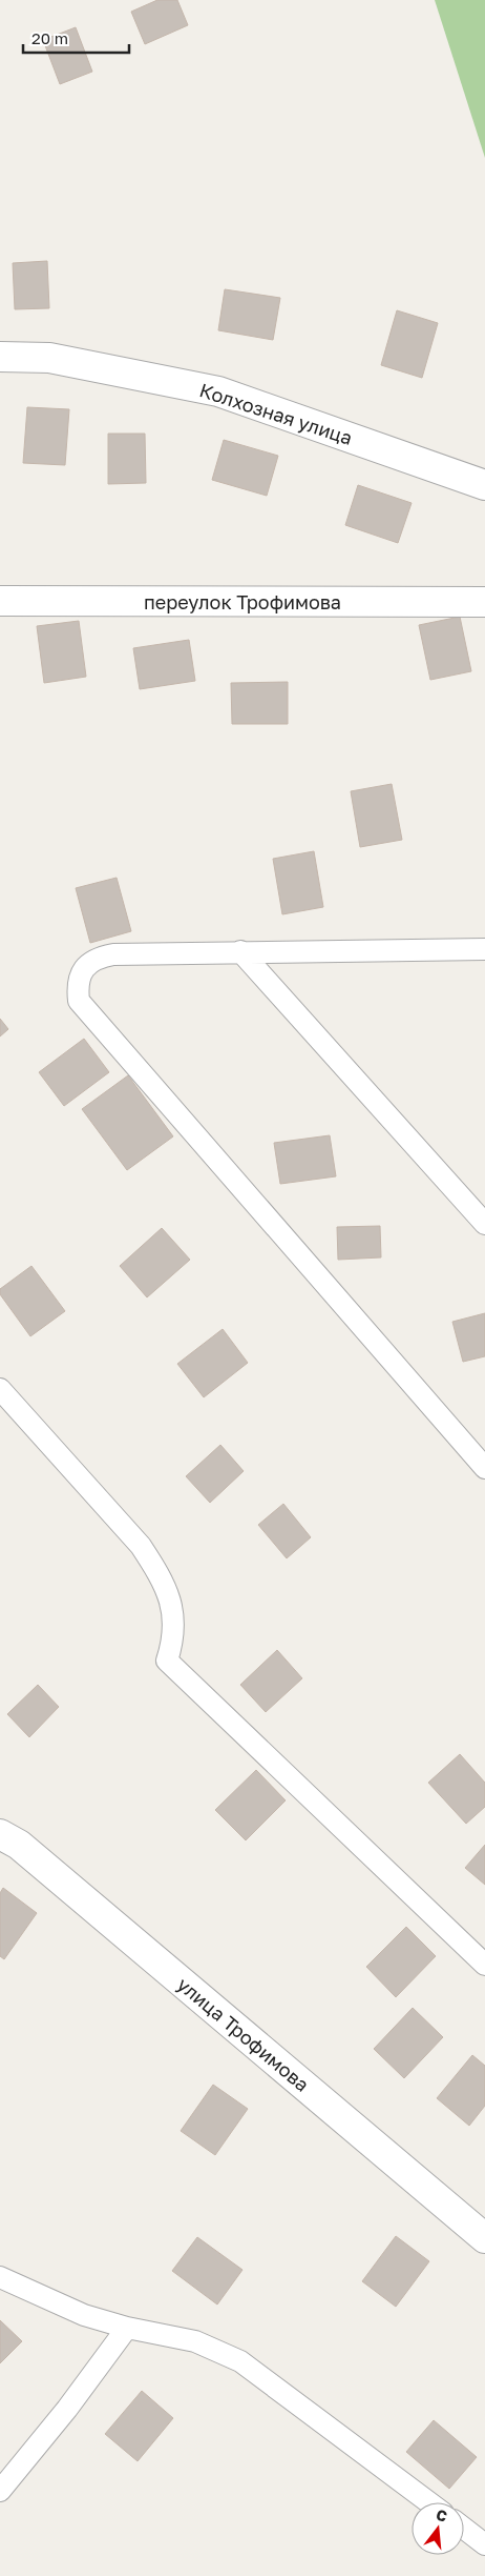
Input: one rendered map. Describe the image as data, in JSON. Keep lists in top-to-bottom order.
{
  "streets": {
    "street": ["Колхозная улица", "переулок Трофимова", "улица Трофимова"]
  },
  "scale_bar": "20 m",
  "north": "top"
}
